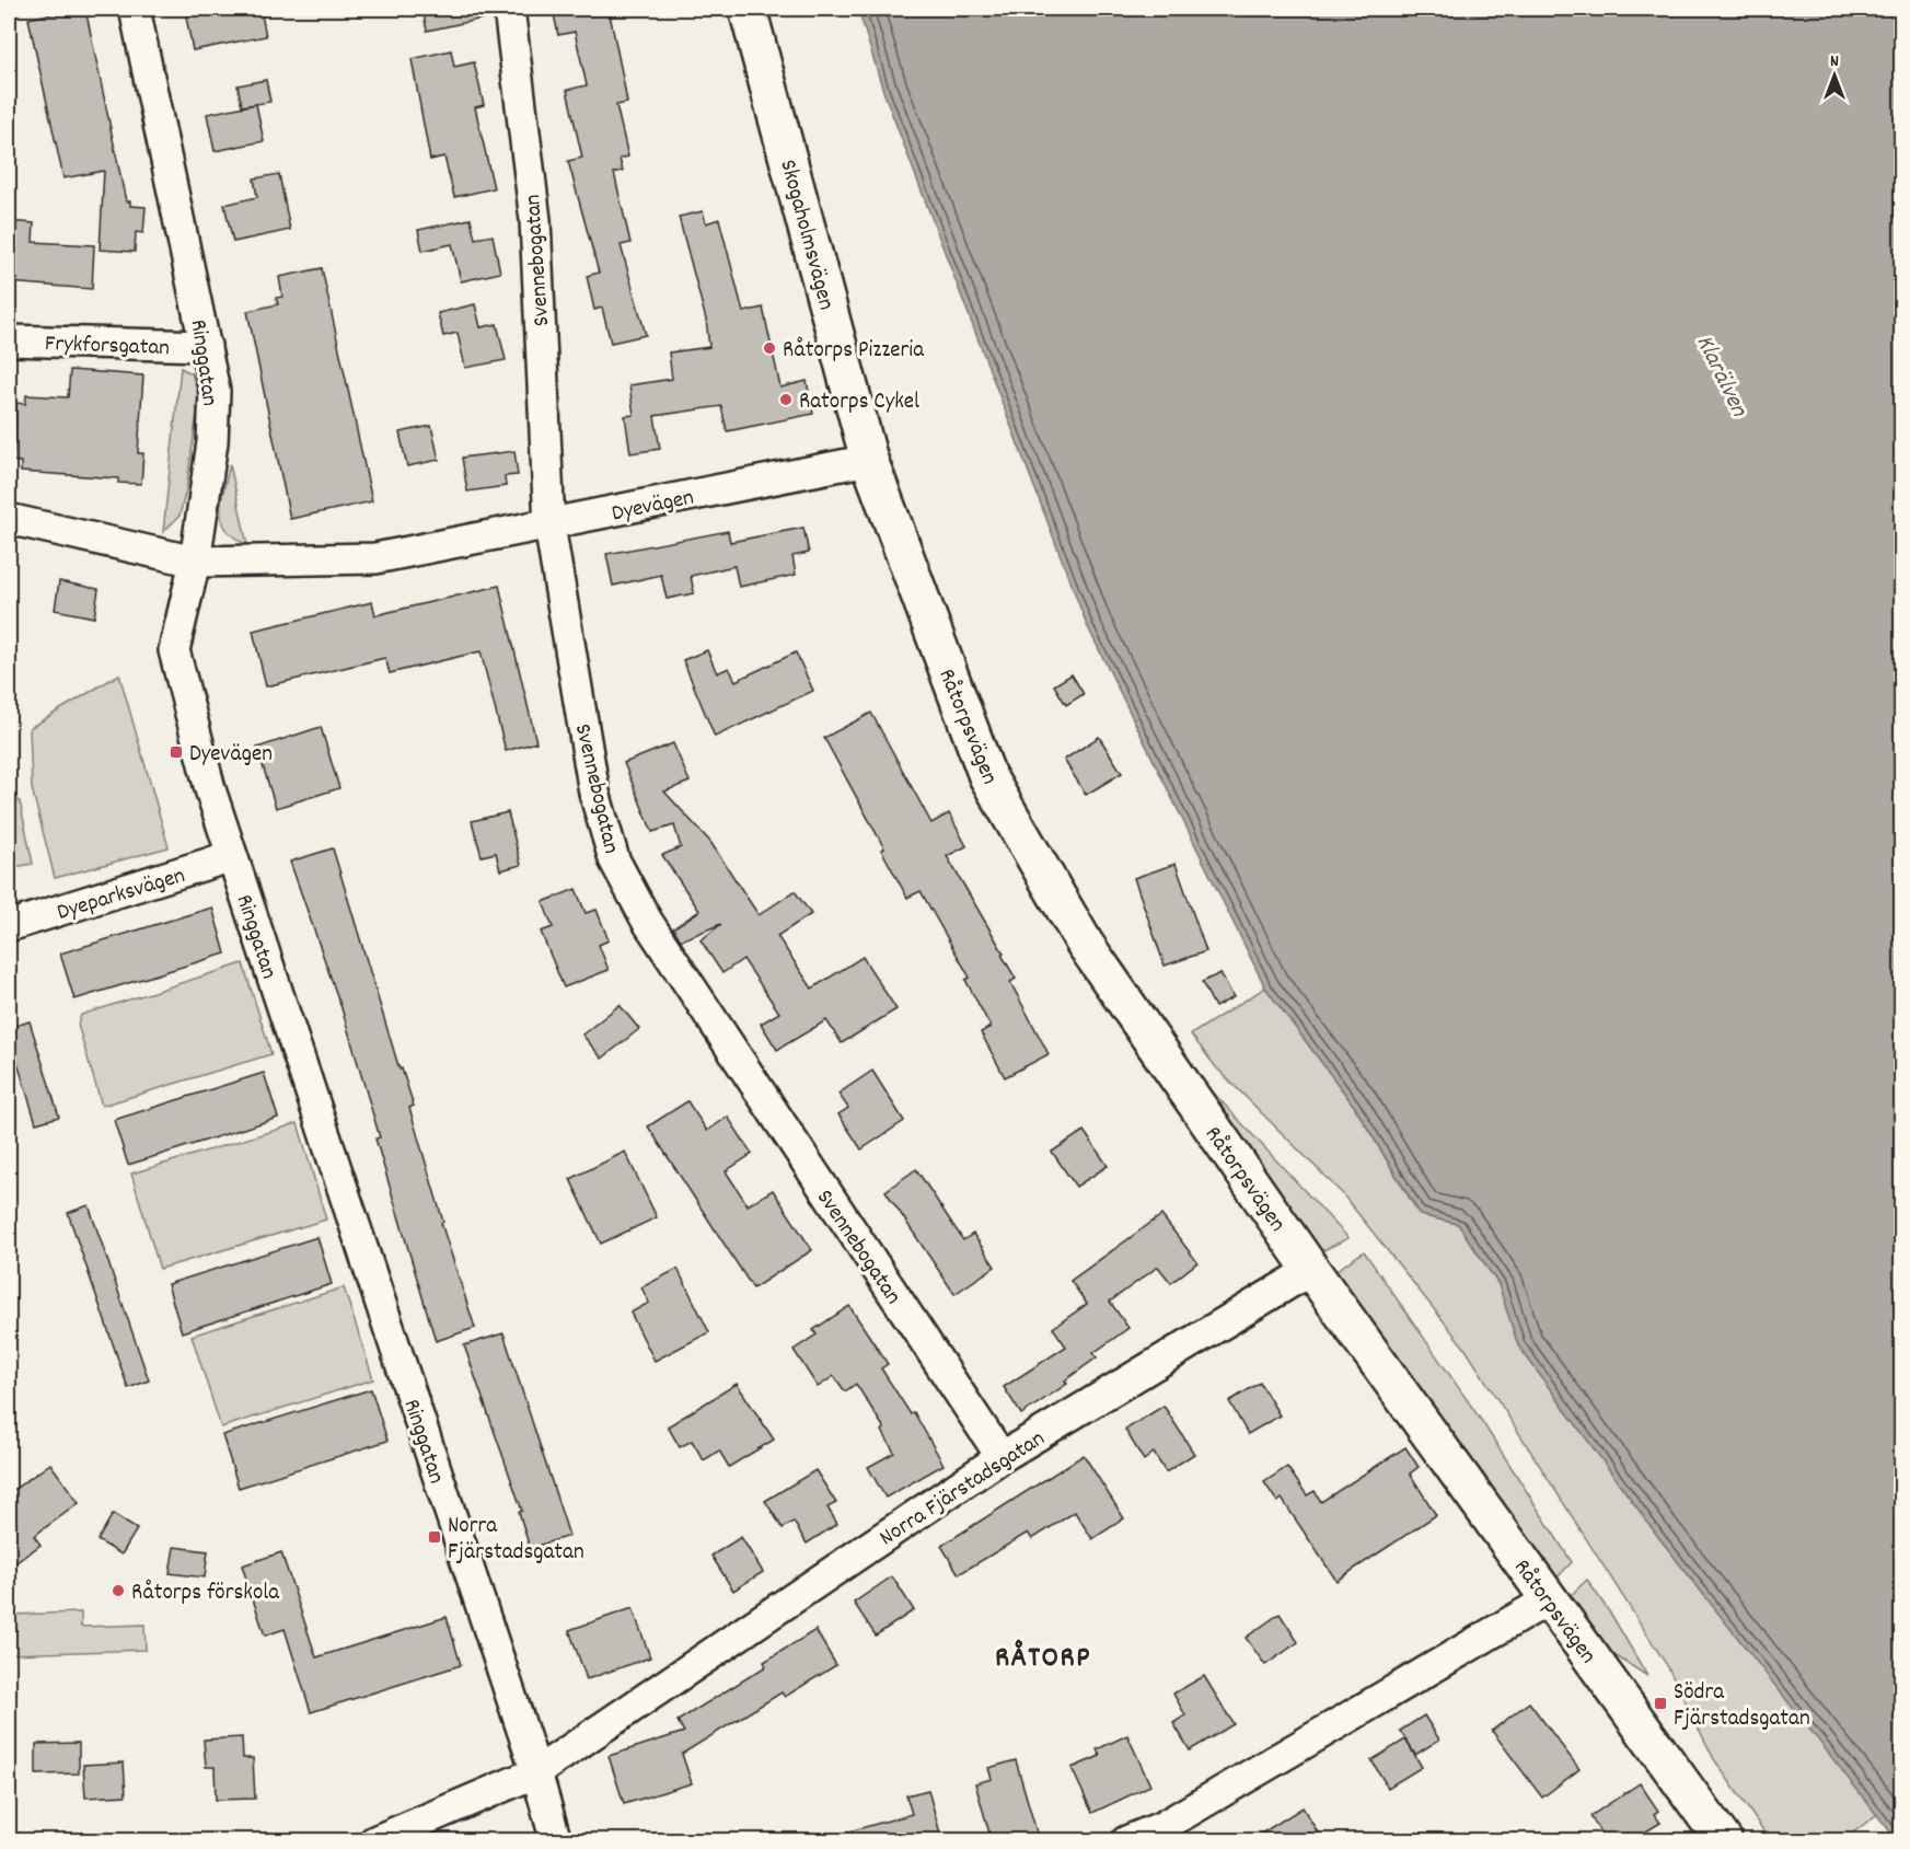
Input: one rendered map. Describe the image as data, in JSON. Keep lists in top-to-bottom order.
{
  "streets": {
    "street": [
      "Skogaholmsvägen",
      "Svennebogatan",
      "Frykforsgatan",
      "Ringgatan",
      "Dyevägen",
      "Råtorpsvägen",
      "Dyeparksvägen",
      "Norra Fjärstadsgatan"
    ]
  },
  "crossings": [
    ["Skogaholmsvägen", "Dyevägen"],
    ["Skogaholmsvägen", "Råtorpsvägen"],
    ["Svennebogatan", "Dyevägen"],
    ["Svennebogatan", "Norra Fjärstadsgatan"],
    ["Frykforsgatan", "Ringgatan"],
    ["Ringgatan", "Dyevägen"],
    ["Ringgatan", "Dyeparksvägen"],
    ["Ringgatan", "Norra Fjärstadsgatan"],
    ["Dyevägen", "Råtorpsvägen"],
    ["Råtorpsvägen", "Norra Fjärstadsgatan"]
  ],
  "districts": ["RÅTORP"],
  "water": ["Klarälven"],
  "places": {
    "other": ["Råtorps Pizzeria", "Ratorps Cykel", "Råtorps förskola"],
    "transit": ["Dyevägen", "Norra Fjärstadsgatan", "Södra Fjärstadsgatan"]
  },
  "north": "top"
}
